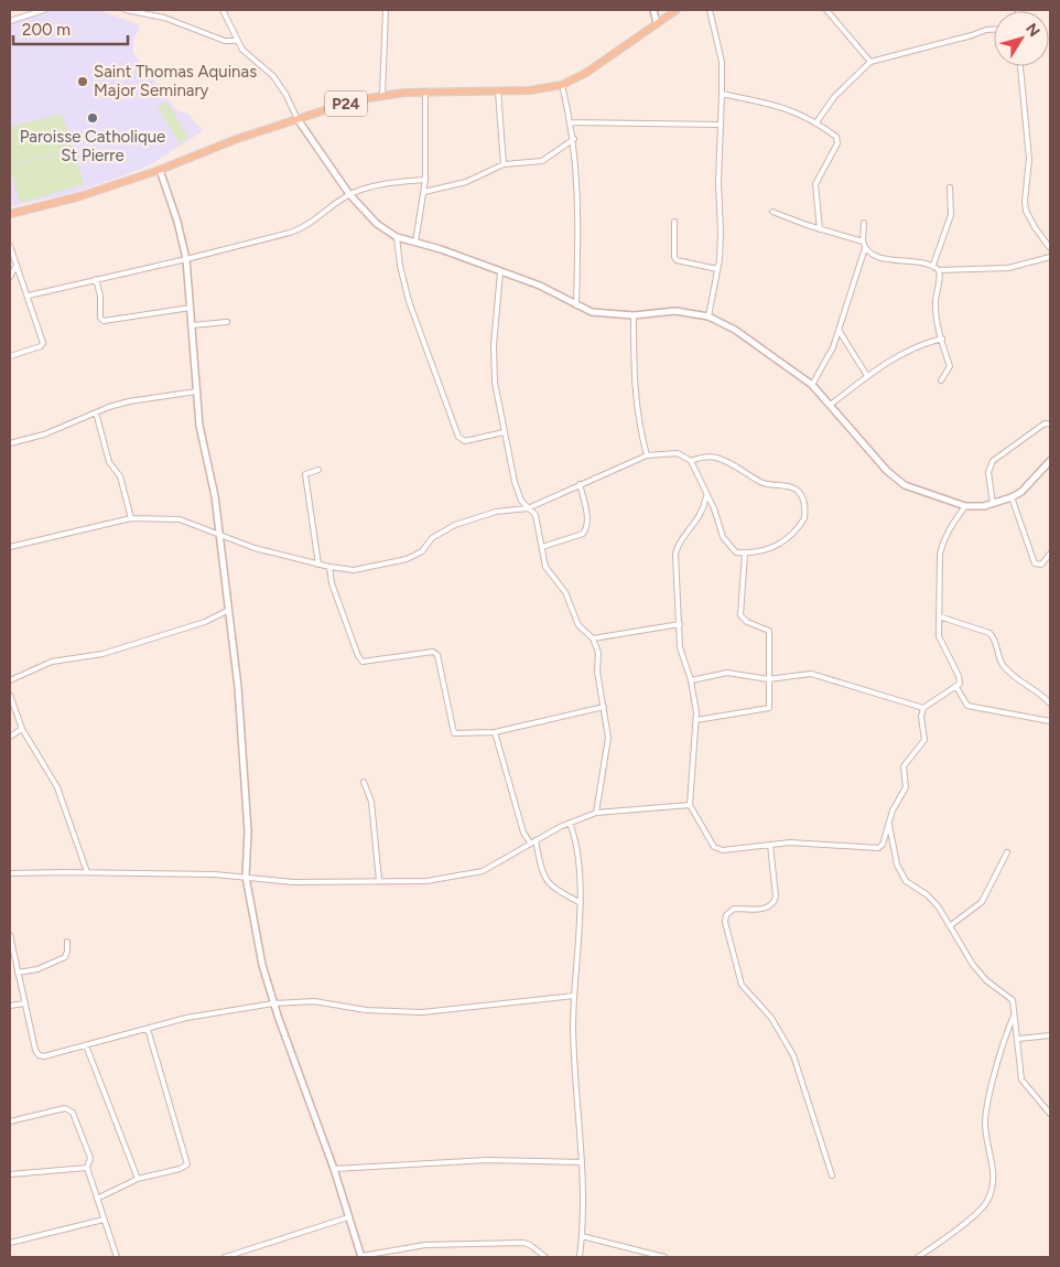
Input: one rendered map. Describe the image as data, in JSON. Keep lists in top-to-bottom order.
{
  "streets": {
    "main road": ["P24"]
  },
  "places": ["Saint Thomas Aquinas Major Seminary", "Paroisse Catholique St Pierre"],
  "scale_bar": "200 m",
  "north": "top right"
}
